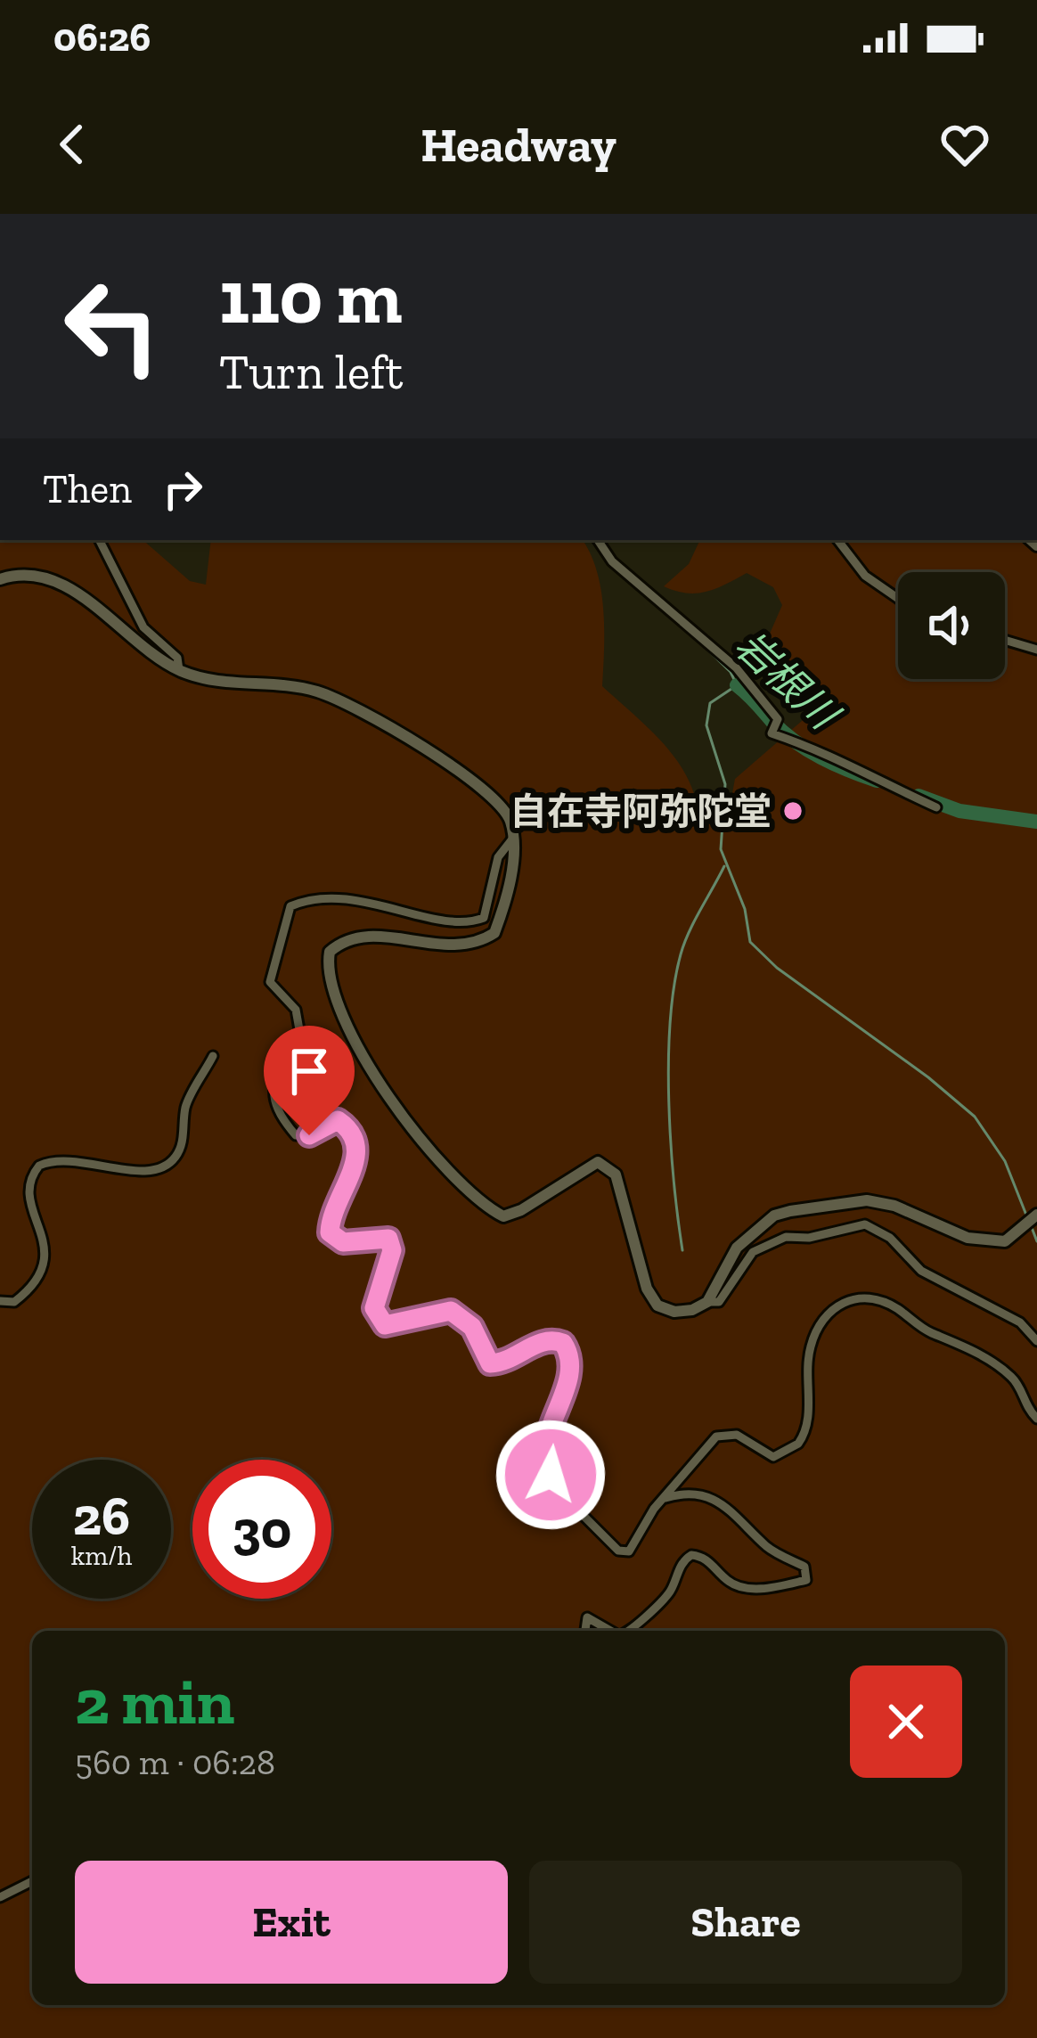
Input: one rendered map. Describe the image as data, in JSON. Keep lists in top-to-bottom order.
{
  "water": ["岩根川"],
  "places": ["自在寺阿弥陀堂"],
  "page": {
    "status": "06:26",
    "header": "Headway",
    "turn": ["110 m", "Turn left"],
    "then": "Then",
    "speed": "26 km/h",
    "limit": "30",
    "heading": ["2 min", "560 m · 06:28"],
    "buttons": ["Exit", "Share"]
  }
}
